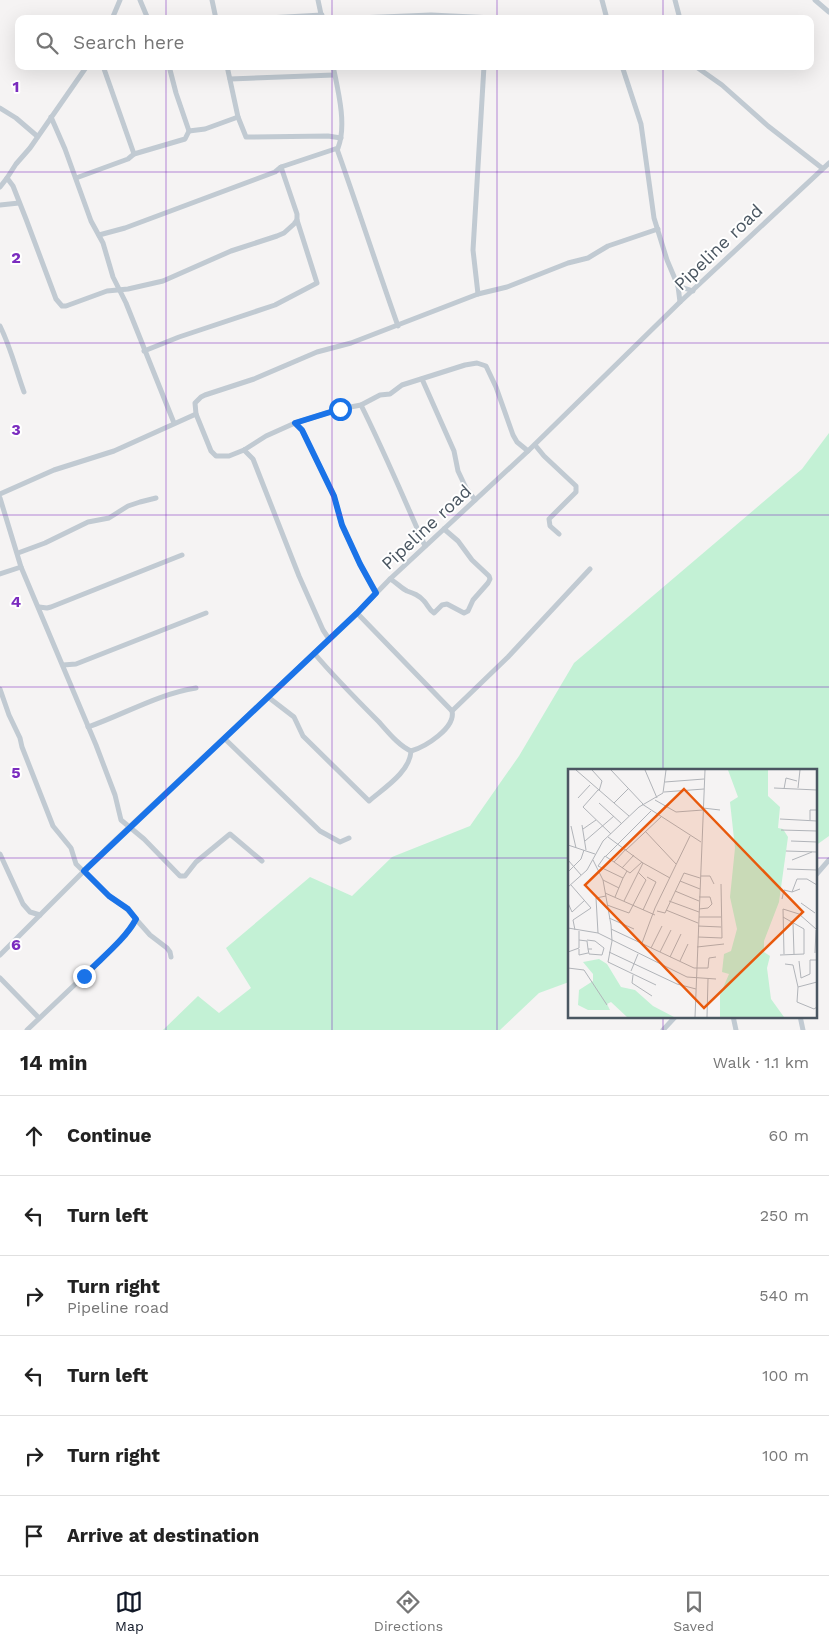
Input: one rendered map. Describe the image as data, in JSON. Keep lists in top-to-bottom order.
{
  "streets": {
    "street": ["Pipeline road"]
  },
  "page": {
    "search": "Search here",
    "heading": ["14 min", "Walk · 1.1 km"],
    "list": [
      ["Continue", "60 m"],
      ["Turn left", "250 m"],
      ["Turn right", "Pipeline road", "540 m"],
      ["Turn left", "100 m"],
      ["Turn right", "100 m"],
      "Arrive at destination"
    ],
    "nav": ["Map", "Directions", "Saved"]
  },
  "grid": {
    "rows": [
      "1",
      "2",
      "3",
      "4",
      "5",
      "6"
    ]
  }
}
